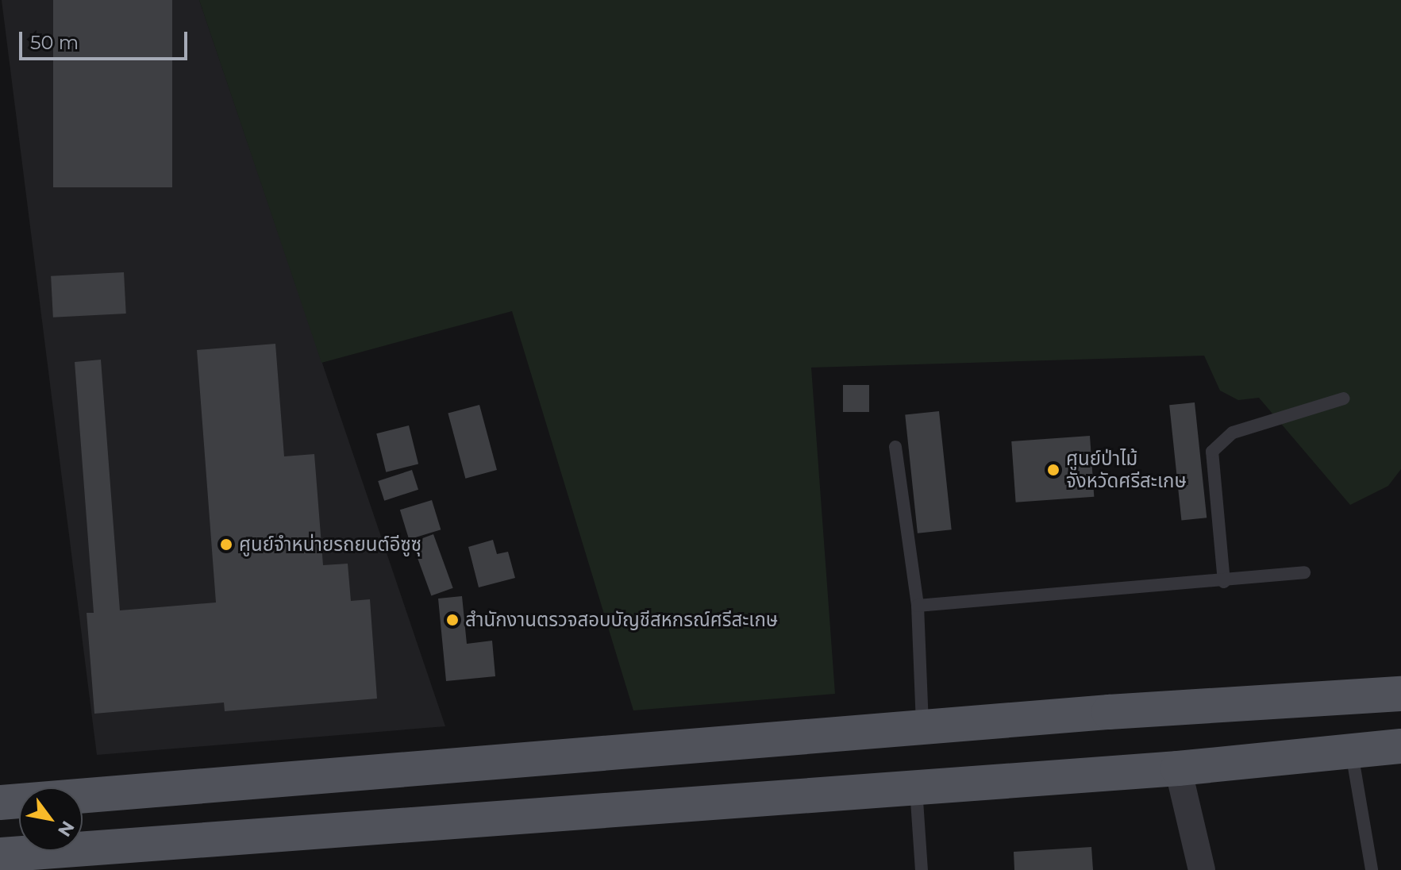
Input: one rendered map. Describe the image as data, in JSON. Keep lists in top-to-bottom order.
{
  "places": ["ศูนย์ป่าไม้ จังหวัดศรีสะเกษ", "ศูนย์จำหน่ายรถยนต์อีซูซุ", "สำนักงานตรวจสอบบัญชีสหกรณ์ศรีสะเกษ"],
  "scale_bar": "50 m",
  "north": "bottom right"
}
